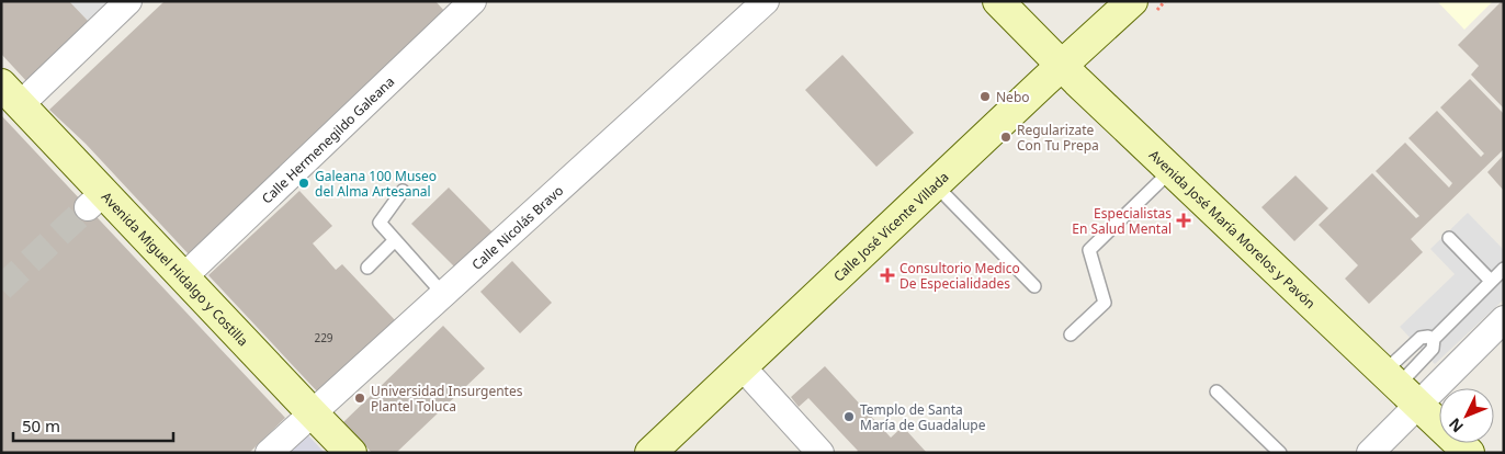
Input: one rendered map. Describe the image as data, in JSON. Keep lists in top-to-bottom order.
{
  "streets": {
    "main road": ["Calle José Vicente Villada", "Avenida José María Morelos y Pavón", "Avenida Miguel Hidalgo y Costilla"],
    "street": ["Calle Hermenegildo Galeana", "Calle Nicolás Bravo"]
  },
  "crossings": [
    ["Calle Hermenegildo Galeana", "Avenida Miguel Hidalgo y Costilla"],
    ["Calle José Vicente Villada", "Avenida José María Morelos y Pavón"],
    ["Calle Nicolás Bravo", "Avenida Miguel Hidalgo y Costilla"]
  ],
  "places": {
    "other": [
      "Nebo",
      "Regularizate Con Tu Prepa",
      "Galeana 100 Museo del Alma Artesanal",
      "Universidad Insurgentes Plantel Toluca",
      "Templo de Santa María de Guadalupe"
    ],
    "health": ["Especialistas En Salud Mental", "Consultorio Medico De Especialidades"]
  },
  "house_numbers": ["229"],
  "scale_bar": "50 m",
  "north": "bottom left"
}
